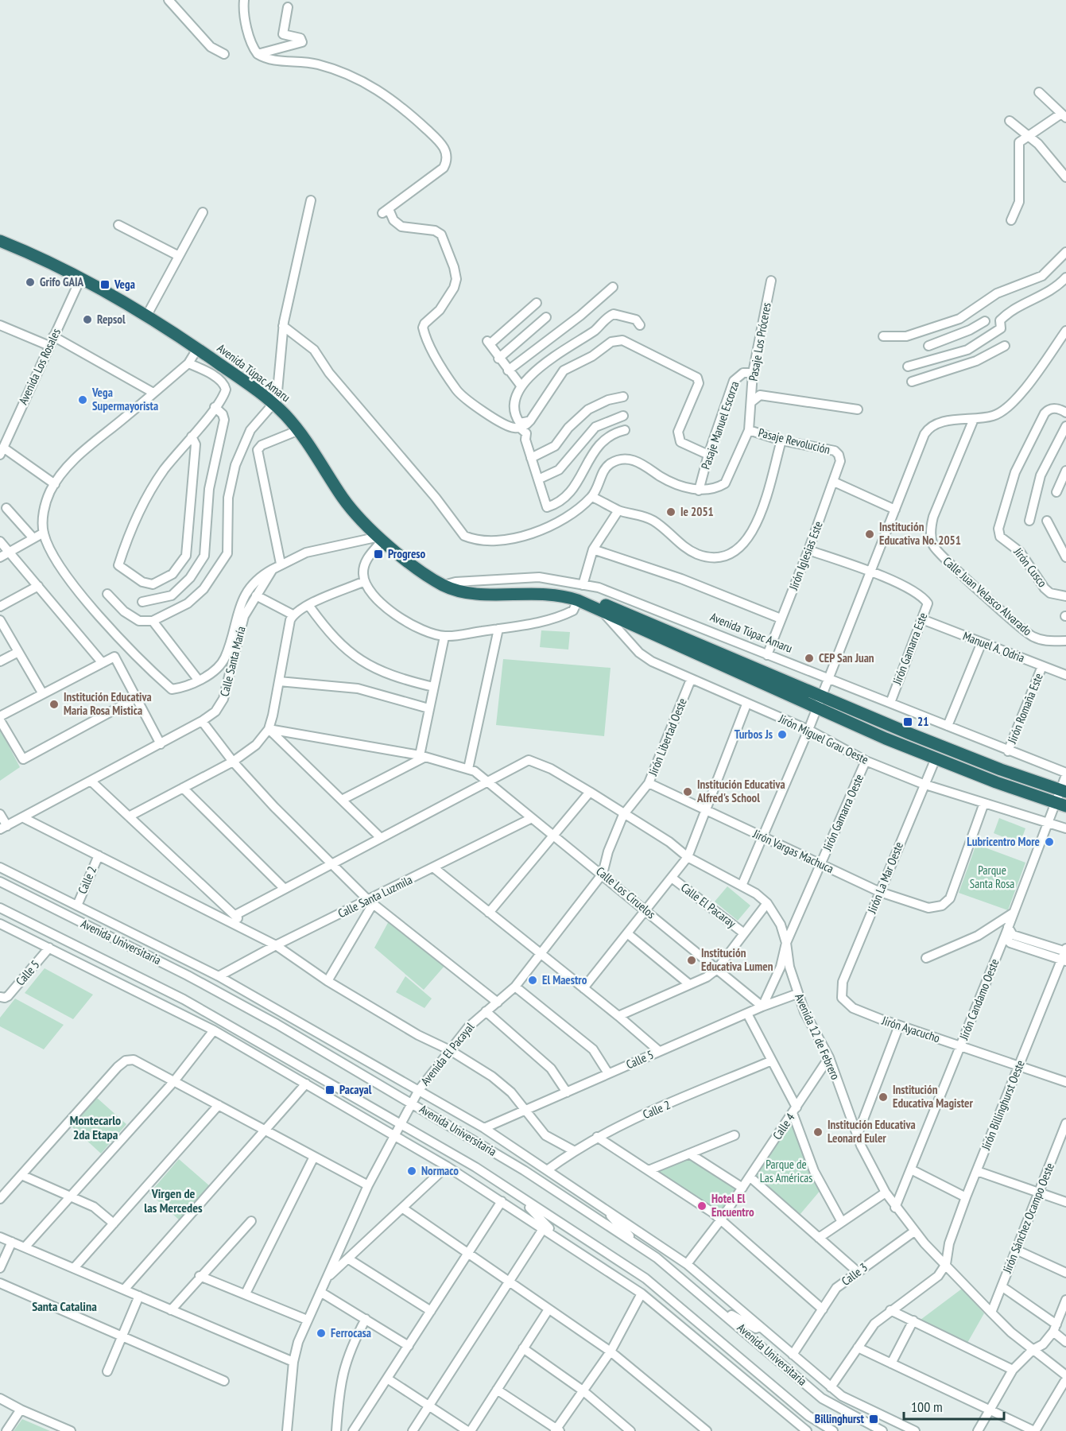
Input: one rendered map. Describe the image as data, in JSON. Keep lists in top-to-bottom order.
{
  "streets": {
    "highway": ["Avenida Túpac Amaru"],
    "street": [
      "Pasaje Los Próceres",
      "Avenida Los Rosales",
      "Pasaje Manuel Escorza",
      "Pasaje Revolución",
      "Jirón Iglesias Este",
      "Jirón Cusco",
      "Calle Juan Velasco Alvarado",
      "Manuel A. Odria",
      "Jirón Gamarra Este",
      "Calle Santa María",
      "Jirón Romaña Este",
      "Jirón Libertad Oeste",
      "Jirón Miguel Grau Oeste",
      "Jirón Gamarra Oeste",
      "Jirón Vargas Machuca",
      "Jirón La Mar Oeste",
      "Calle 2",
      "Calle Los Ciruelos",
      "Calle Santa Luzmila",
      "Calle El Pacaray",
      "Avenida Universitaria",
      "Calle 5",
      "Jirón Candamo Oeste",
      "Jirón Ayacucho",
      "Avenida 12 de Febrero",
      "Avenida El Pacayal",
      "Jirón Billinghurst Oeste",
      "Calle 4",
      "Jirón Sánchez Ocampo Oeste",
      "Calle 3"
    ]
  },
  "crossings": [
    ["Pasaje Los Próceres", "Pasaje Manuel Escorza"],
    ["Pasaje Los Próceres", "Pasaje Revolución"],
    ["Avenida Los Rosales", "Avenida Túpac Amaru"],
    ["Avenida Túpac Amaru", "Jirón Iglesias Este"],
    ["Avenida Túpac Amaru", "Jirón Gamarra Este"],
    ["Avenida Túpac Amaru", "Calle Santa María"],
    ["Avenida Túpac Amaru", "Jirón Romaña Este"],
    ["Avenida Túpac Amaru", "Jirón Miguel Grau Oeste"],
    ["Avenida Túpac Amaru", "Jirón La Mar Oeste"],
    ["Avenida Túpac Amaru", "Jirón Candamo Oeste"],
    ["Pasaje Revolución", "Jirón Iglesias Este"],
    ["Manuel A. Odria", "Jirón Gamarra Este"],
    ["Manuel A. Odria", "Jirón Romaña Este"],
    ["Jirón Libertad Oeste", "Jirón Miguel Grau Oeste"],
    ["Jirón Libertad Oeste", "Jirón Vargas Machuca"],
    ["Jirón Libertad Oeste", "Avenida 12 de Febrero"],
    ["Jirón Libertad Oeste", "Avenida El Pacayal"],
    ["Jirón Miguel Grau Oeste", "Jirón Gamarra Oeste"],
    ["Jirón Miguel Grau Oeste", "Jirón Vargas Machuca"],
    ["Jirón Miguel Grau Oeste", "Jirón La Mar Oeste"],
    ["Jirón Miguel Grau Oeste", "Jirón Candamo Oeste"],
    ["Jirón Gamarra Oeste", "Jirón Vargas Machuca"],
    ["Jirón Gamarra Oeste", "Calle Los Ciruelos"],
    ["Jirón Gamarra Oeste", "Calle 5"],
    ["Jirón Gamarra Oeste", "Avenida 12 de Febrero"],
    ["Jirón Vargas Machuca", "Jirón La Mar Oeste"],
    ["Jirón La Mar Oeste", "Jirón Ayacucho"],
    ["Calle Los Ciruelos", "Calle Santa Luzmila"],
    ["Calle Los Ciruelos", "Calle 5"],
    ["Calle Los Ciruelos", "Avenida 12 de Febrero"],
    ["Calle Los Ciruelos", "Avenida El Pacayal"],
    ["Avenida Universitaria", "Avenida El Pacayal"],
    ["Avenida Universitaria", "Calle 4"],
    ["Avenida Universitaria", "Calle 3"],
    ["Calle 5", "Avenida 12 de Febrero"],
    ["Jirón Candamo Oeste", "Jirón Ayacucho"],
    ["Jirón Candamo Oeste", "Avenida 12 de Febrero"],
    ["Jirón Ayacucho", "Jirón Billinghurst Oeste"],
    ["Avenida 12 de Febrero", "Avenida El Pacayal"],
    ["Avenida 12 de Febrero", "Jirón Billinghurst Oeste"],
    ["Avenida 12 de Febrero", "Calle 4"],
    ["Avenida 12 de Febrero", "Jirón Sánchez Ocampo Oeste"],
    ["Avenida 12 de Febrero", "Calle 3"]
  ],
  "districts": ["Montecarlo 2da Etapa", "Virgen de las Mercedes", "Santa Catalina"],
  "parks": ["Parque Santa Rosa", "Parque de Las Américas"],
  "places": {
    "other": [
      "Grifo GAIA",
      "Repsol",
      "Vega Supermayorista",
      "Ie 2051",
      "Institución Educativa No. 2051",
      "CEP San Juan",
      "Institución Educativa Maria Rosa Mistica",
      "Turbos Js",
      "Institución Educativa Alfred's School",
      "Lubricentro More",
      "Institución Educativa Lumen",
      "El Maestro",
      "Institución Educativa Magister",
      "Institución Educativa Leonard Euler",
      "Normaco",
      "Hotel El Encuentro",
      "Ferrocasa"
    ],
    "transit": [
      "Vega",
      "Progreso",
      "21",
      "Pacayal",
      "Billinghurst"
    ]
  },
  "scale_bar": "100 m"
}
